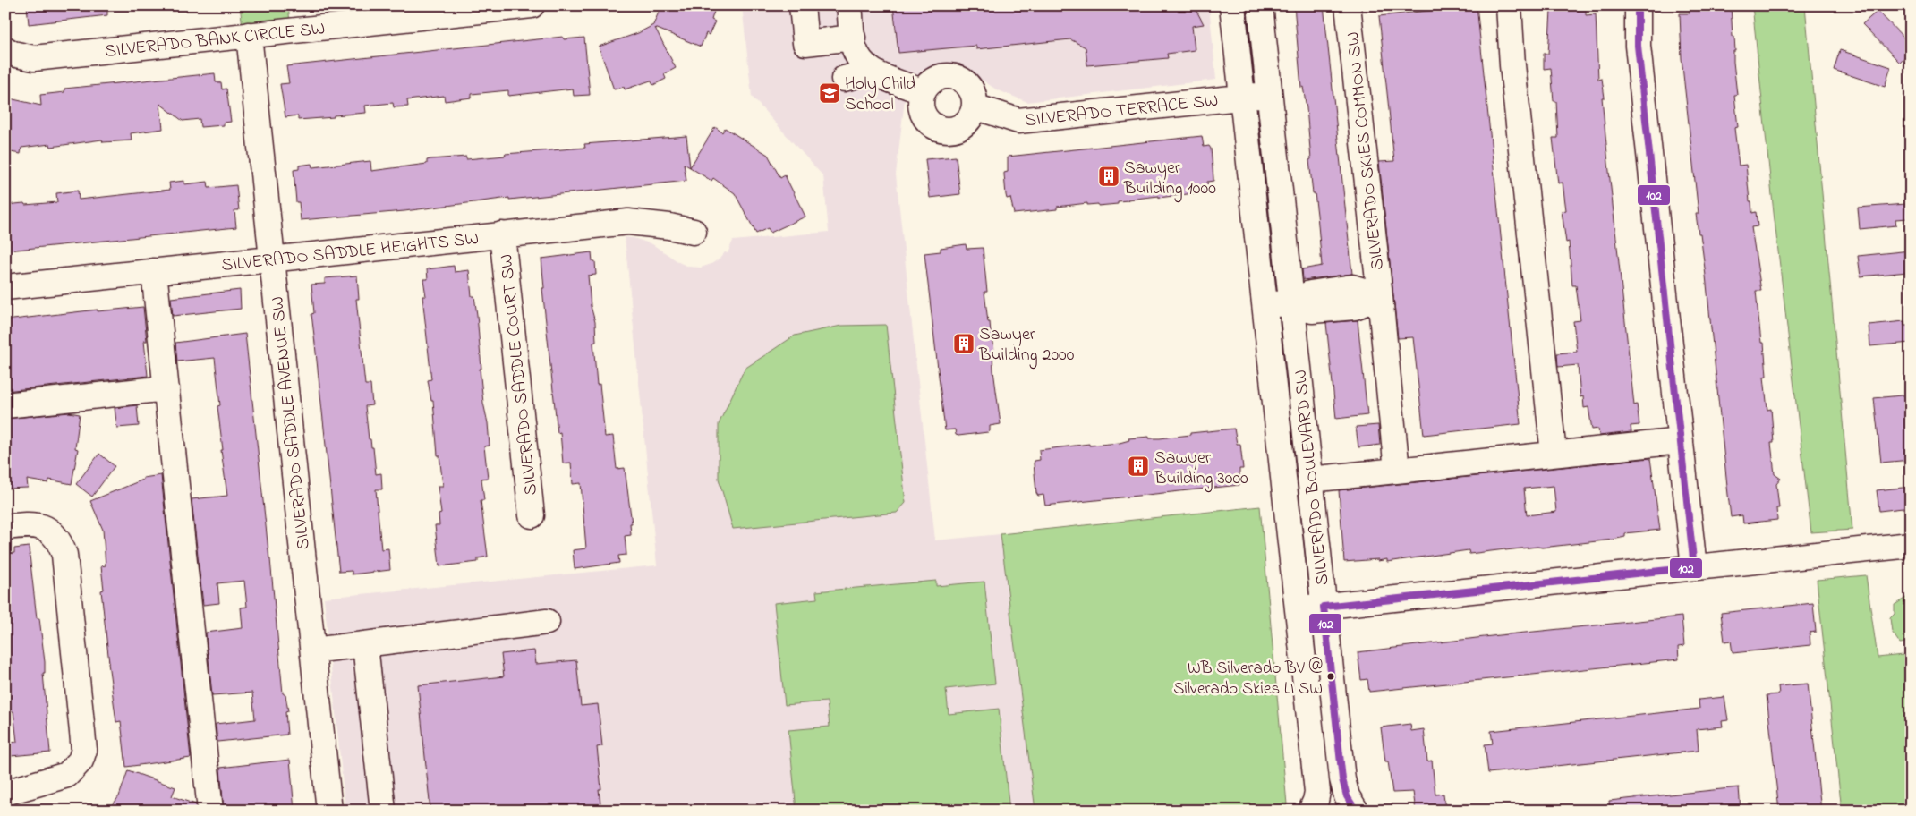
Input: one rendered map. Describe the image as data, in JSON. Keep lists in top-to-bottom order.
{
  "streets": {
    "street": [
      "SILVERADO BANK CIRCLE SW",
      "SILVERADO TERRACE SW",
      "SILVERADO SKIES COMMON SW",
      "SILVERADO SADDLE HEIGHTS SW",
      "SILVERADO SADDLE COURT SW",
      "SILVERADO SADDLE AVENUE SW",
      "SILVERADO BOULEVARD SW"
    ]
  },
  "crossings": [
    ["SILVERADO BANK CIRCLE SW", "SILVERADO SADDLE AVENUE SW"],
    ["SILVERADO TERRACE SW", "SILVERADO BOULEVARD SW"],
    ["SILVERADO SKIES COMMON SW", "SILVERADO BOULEVARD SW"],
    ["SILVERADO SADDLE HEIGHTS SW", "SILVERADO SADDLE COURT SW"],
    ["SILVERADO SADDLE HEIGHTS SW", "SILVERADO SADDLE AVENUE SW"]
  ],
  "places": {
    "school or university": ["Holy Child School"],
    "building": ["Sawyer Building 1000", "Sawyer Building 2000", "Sawyer Building 3000"],
    "other": ["WB Silverado BV @ Silverado Skies LI SW"]
  },
  "lines": ["transit line 102"]
}
